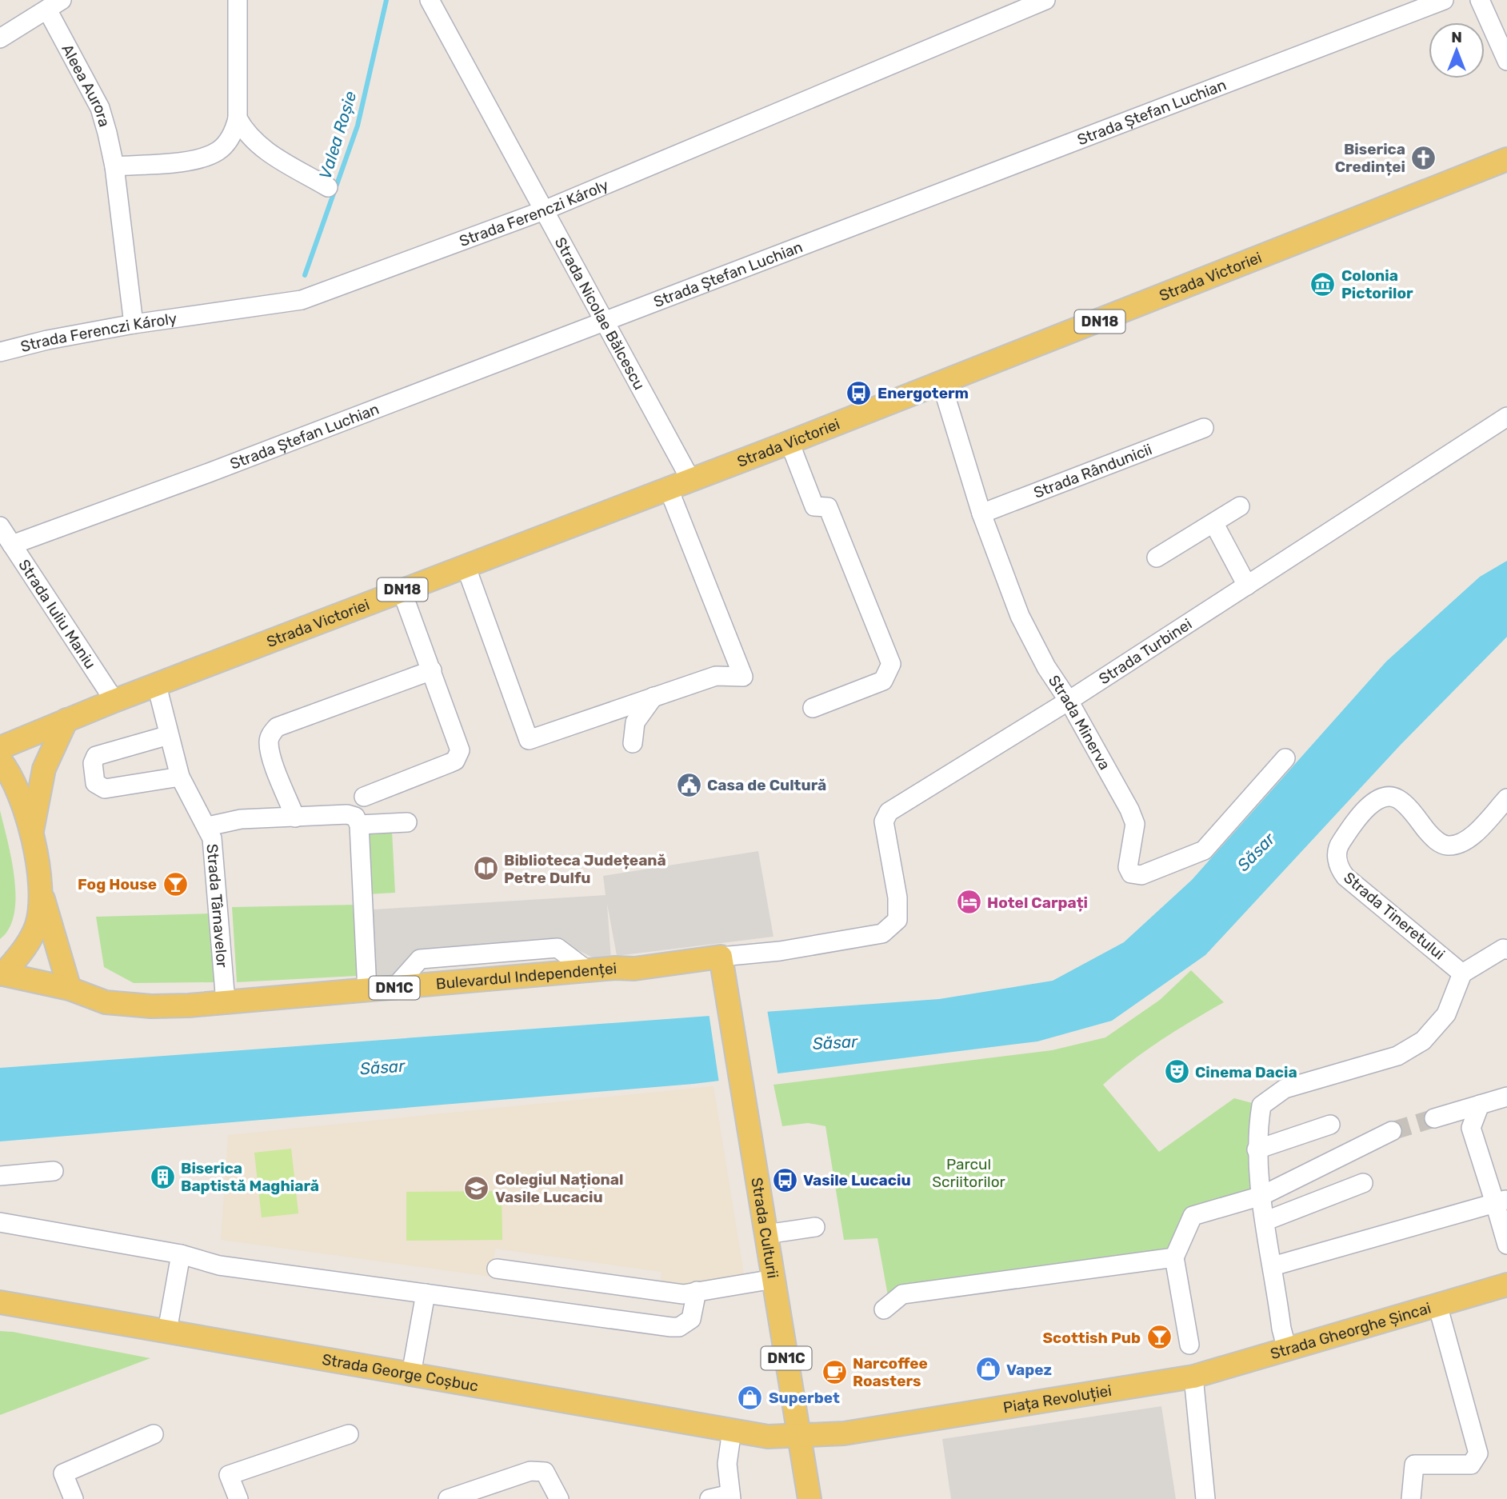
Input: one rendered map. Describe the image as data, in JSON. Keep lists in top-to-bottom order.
{
  "streets": {
    "main road": [
      "Strada Victoriei",
      "DN18",
      "Bulevardul Independenței",
      "DN1C",
      "Strada Culturii",
      "Strada Gheorghe Șincai",
      "Strada George Coșbuc",
      "Piața Revoluției"
    ],
    "street": [
      "Aleea Aurora",
      "Strada Ștefan Luchian",
      "Strada Ferenczi Károly",
      "Strada Nicolae Bălcescu",
      "Strada Rândunicii",
      "Strada Iuliu Maniu",
      "Strada Turbinei",
      "Strada Minerva",
      "Strada Târnavelor",
      "Strada Tineretului"
    ]
  },
  "crossings": [
    ["Aleea Aurora", "Strada Ferenczi Károly"],
    ["Strada Ștefan Luchian", "Strada Nicolae Bălcescu"],
    ["Strada Ștefan Luchian", "Strada Iuliu Maniu"],
    ["Strada Ferenczi Károly", "Strada Nicolae Bălcescu"],
    ["Strada Victoriei", "Strada Nicolae Bălcescu"],
    ["Strada Victoriei", "Strada Iuliu Maniu"],
    ["Strada Victoriei", "Strada Minerva"],
    ["Strada Victoriei", "Strada Târnavelor"],
    ["Strada Rândunicii", "Strada Minerva"],
    ["Strada Turbinei", "Strada Minerva"],
    ["Strada Turbinei", "Bulevardul Independenței"],
    ["Strada Târnavelor", "Bulevardul Independenței"],
    ["Bulevardul Independenței", "DN1C"],
    ["Bulevardul Independenței", "Strada Culturii"],
    ["Strada Culturii", "Strada George Coșbuc"],
    ["Strada Culturii", "Piața Revoluției"],
    ["Strada Gheorghe Șincai", "Piața Revoluției"],
    ["Strada George Coșbuc", "Piața Revoluției"]
  ],
  "water": ["Valea Roșie", "Săsar"],
  "parks": ["Parcul Scriitorilor"],
  "places": {
    "church": ["Biserica Credinței"],
    "museum": ["Colonia Pictorilor"],
    "bus stop": ["Energoterm", "Vasile Lucaciu"],
    "public building": ["Casa de Cultură"],
    "library": ["Biblioteca Județeană Petre Dulfu"],
    "bar": ["Fog House", "Scottish Pub"],
    "hotel": ["Hotel Carpați"],
    "theatre": ["Cinema Dacia"],
    "building": ["Biserica Baptistă Maghiară"],
    "school or university": ["Colegiul Național Vasile Lucaciu"],
    "shop": ["Vapez", "Superbet"],
    "cafe": ["Narcoffee Roasters"]
  },
  "north": "top"
}
